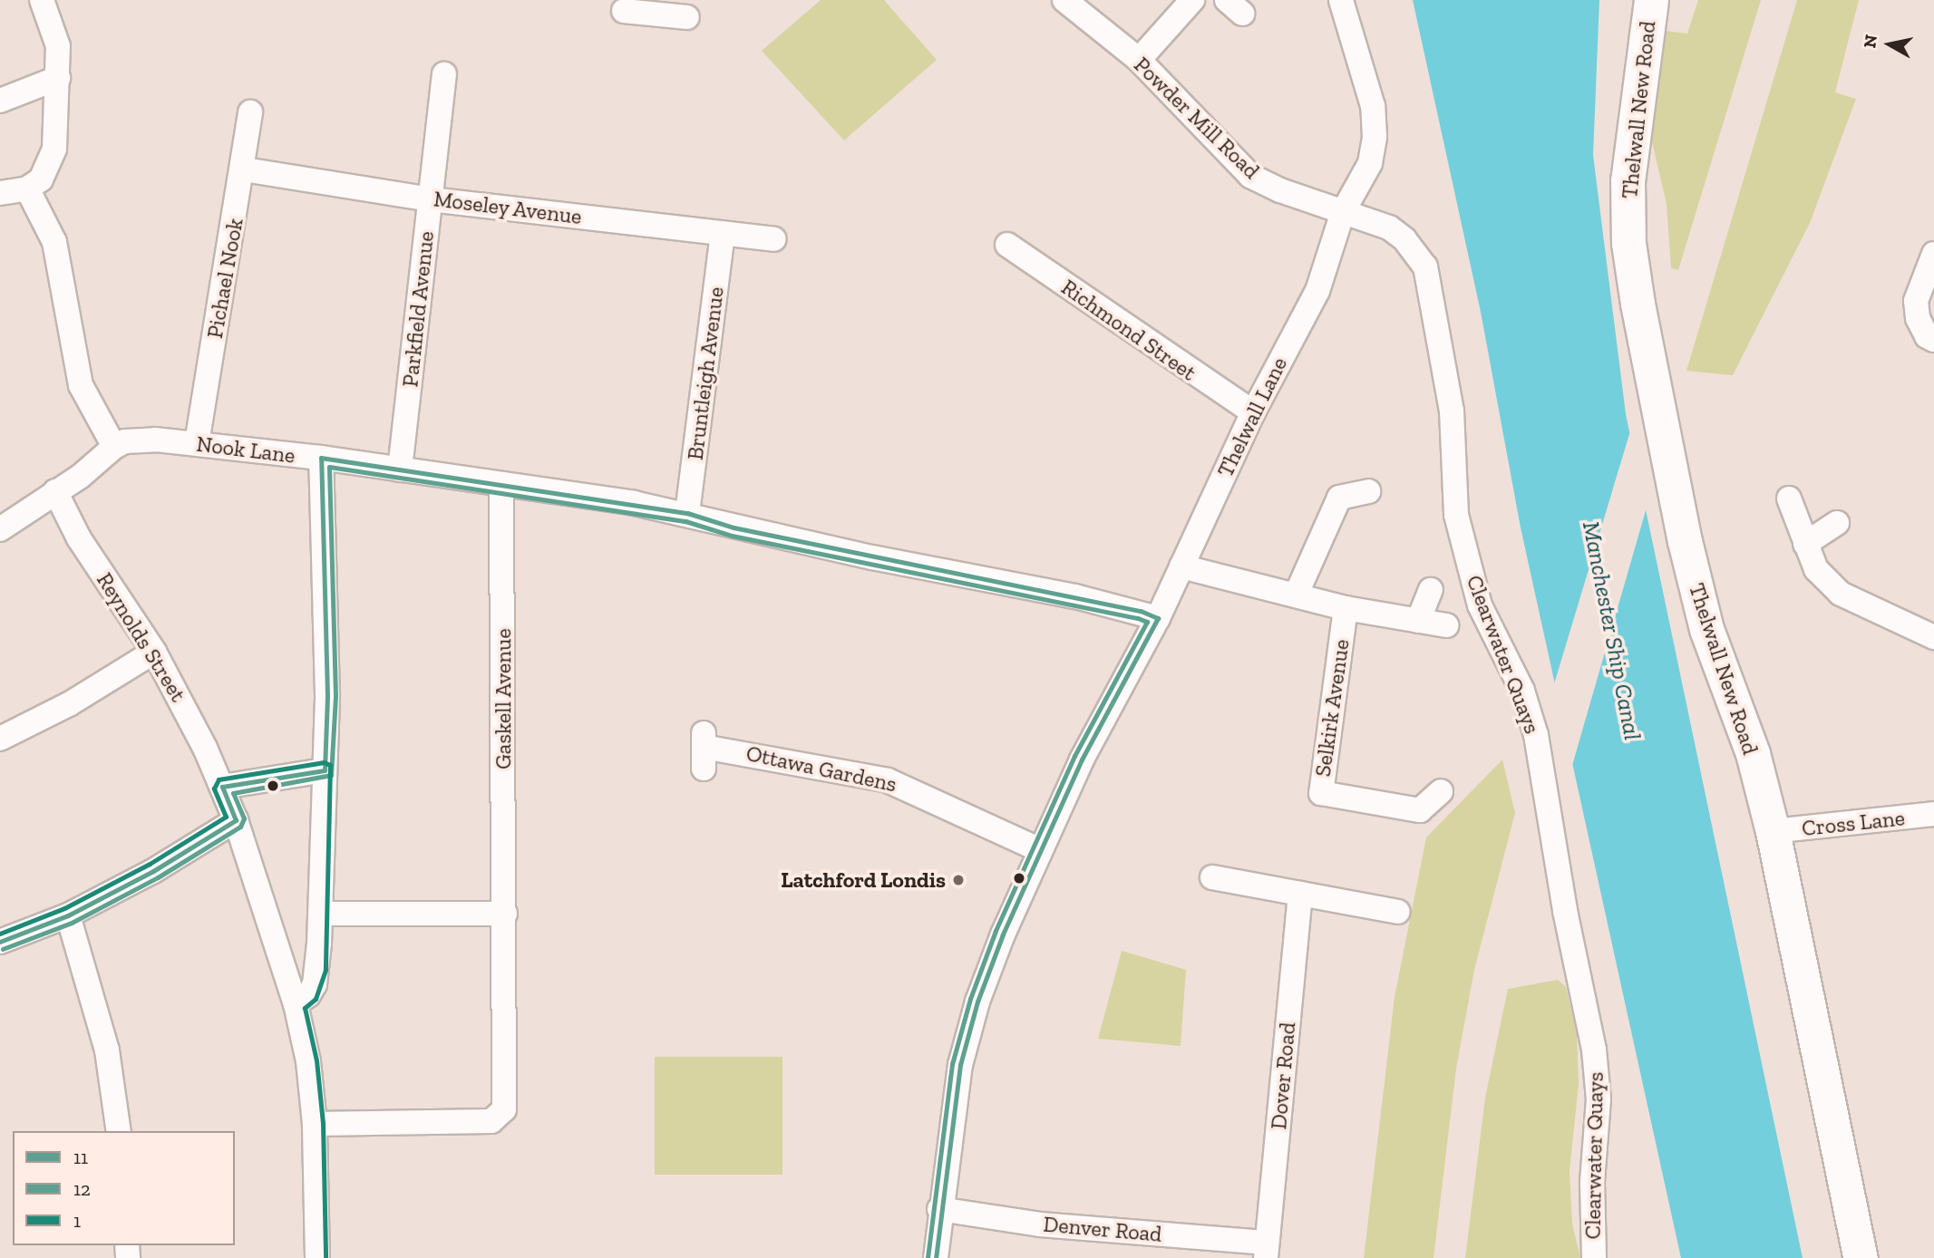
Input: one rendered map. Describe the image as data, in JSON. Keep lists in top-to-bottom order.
{
  "streets": {
    "main road": ["Thelwall New Road"],
    "street": [
      "Powder Mill Road",
      "Moseley Avenue",
      "Pichael Nook",
      "Parkfield Avenue",
      "Richmond Street",
      "Bruntleigh Avenue",
      "Thelwall Lane",
      "Nook Lane",
      "Reynolds Street",
      "Clearwater Quays",
      "Gaskell Avenue",
      "Selkirk Avenue",
      "Ottawa Gardens",
      "Cross Lane",
      "Dover Road",
      "Denver Road"
    ]
  },
  "crossings": [
    ["Thelwall New Road", "Cross Lane"],
    ["Powder Mill Road", "Thelwall Lane"],
    ["Powder Mill Road", "Clearwater Quays"],
    ["Moseley Avenue", "Pichael Nook"],
    ["Moseley Avenue", "Parkfield Avenue"],
    ["Moseley Avenue", "Bruntleigh Avenue"],
    ["Pichael Nook", "Nook Lane"],
    ["Parkfield Avenue", "Nook Lane"],
    ["Richmond Street", "Thelwall Lane"],
    ["Bruntleigh Avenue", "Nook Lane"],
    ["Thelwall Lane", "Nook Lane"],
    ["Thelwall Lane", "Clearwater Quays"],
    ["Thelwall Lane", "Ottawa Gardens"],
    ["Thelwall Lane", "Denver Road"],
    ["Nook Lane", "Gaskell Avenue"],
    ["Reynolds Street", "Gaskell Avenue"],
    ["Dover Road", "Denver Road"]
  ],
  "water": ["Manchester Ship Canal"],
  "places": ["Latchford Londis"],
  "lines": ["transit line 11", "transit line 12", "transit line 1"],
  "legend": ["11", "12", "1"],
  "north": "left"
}
